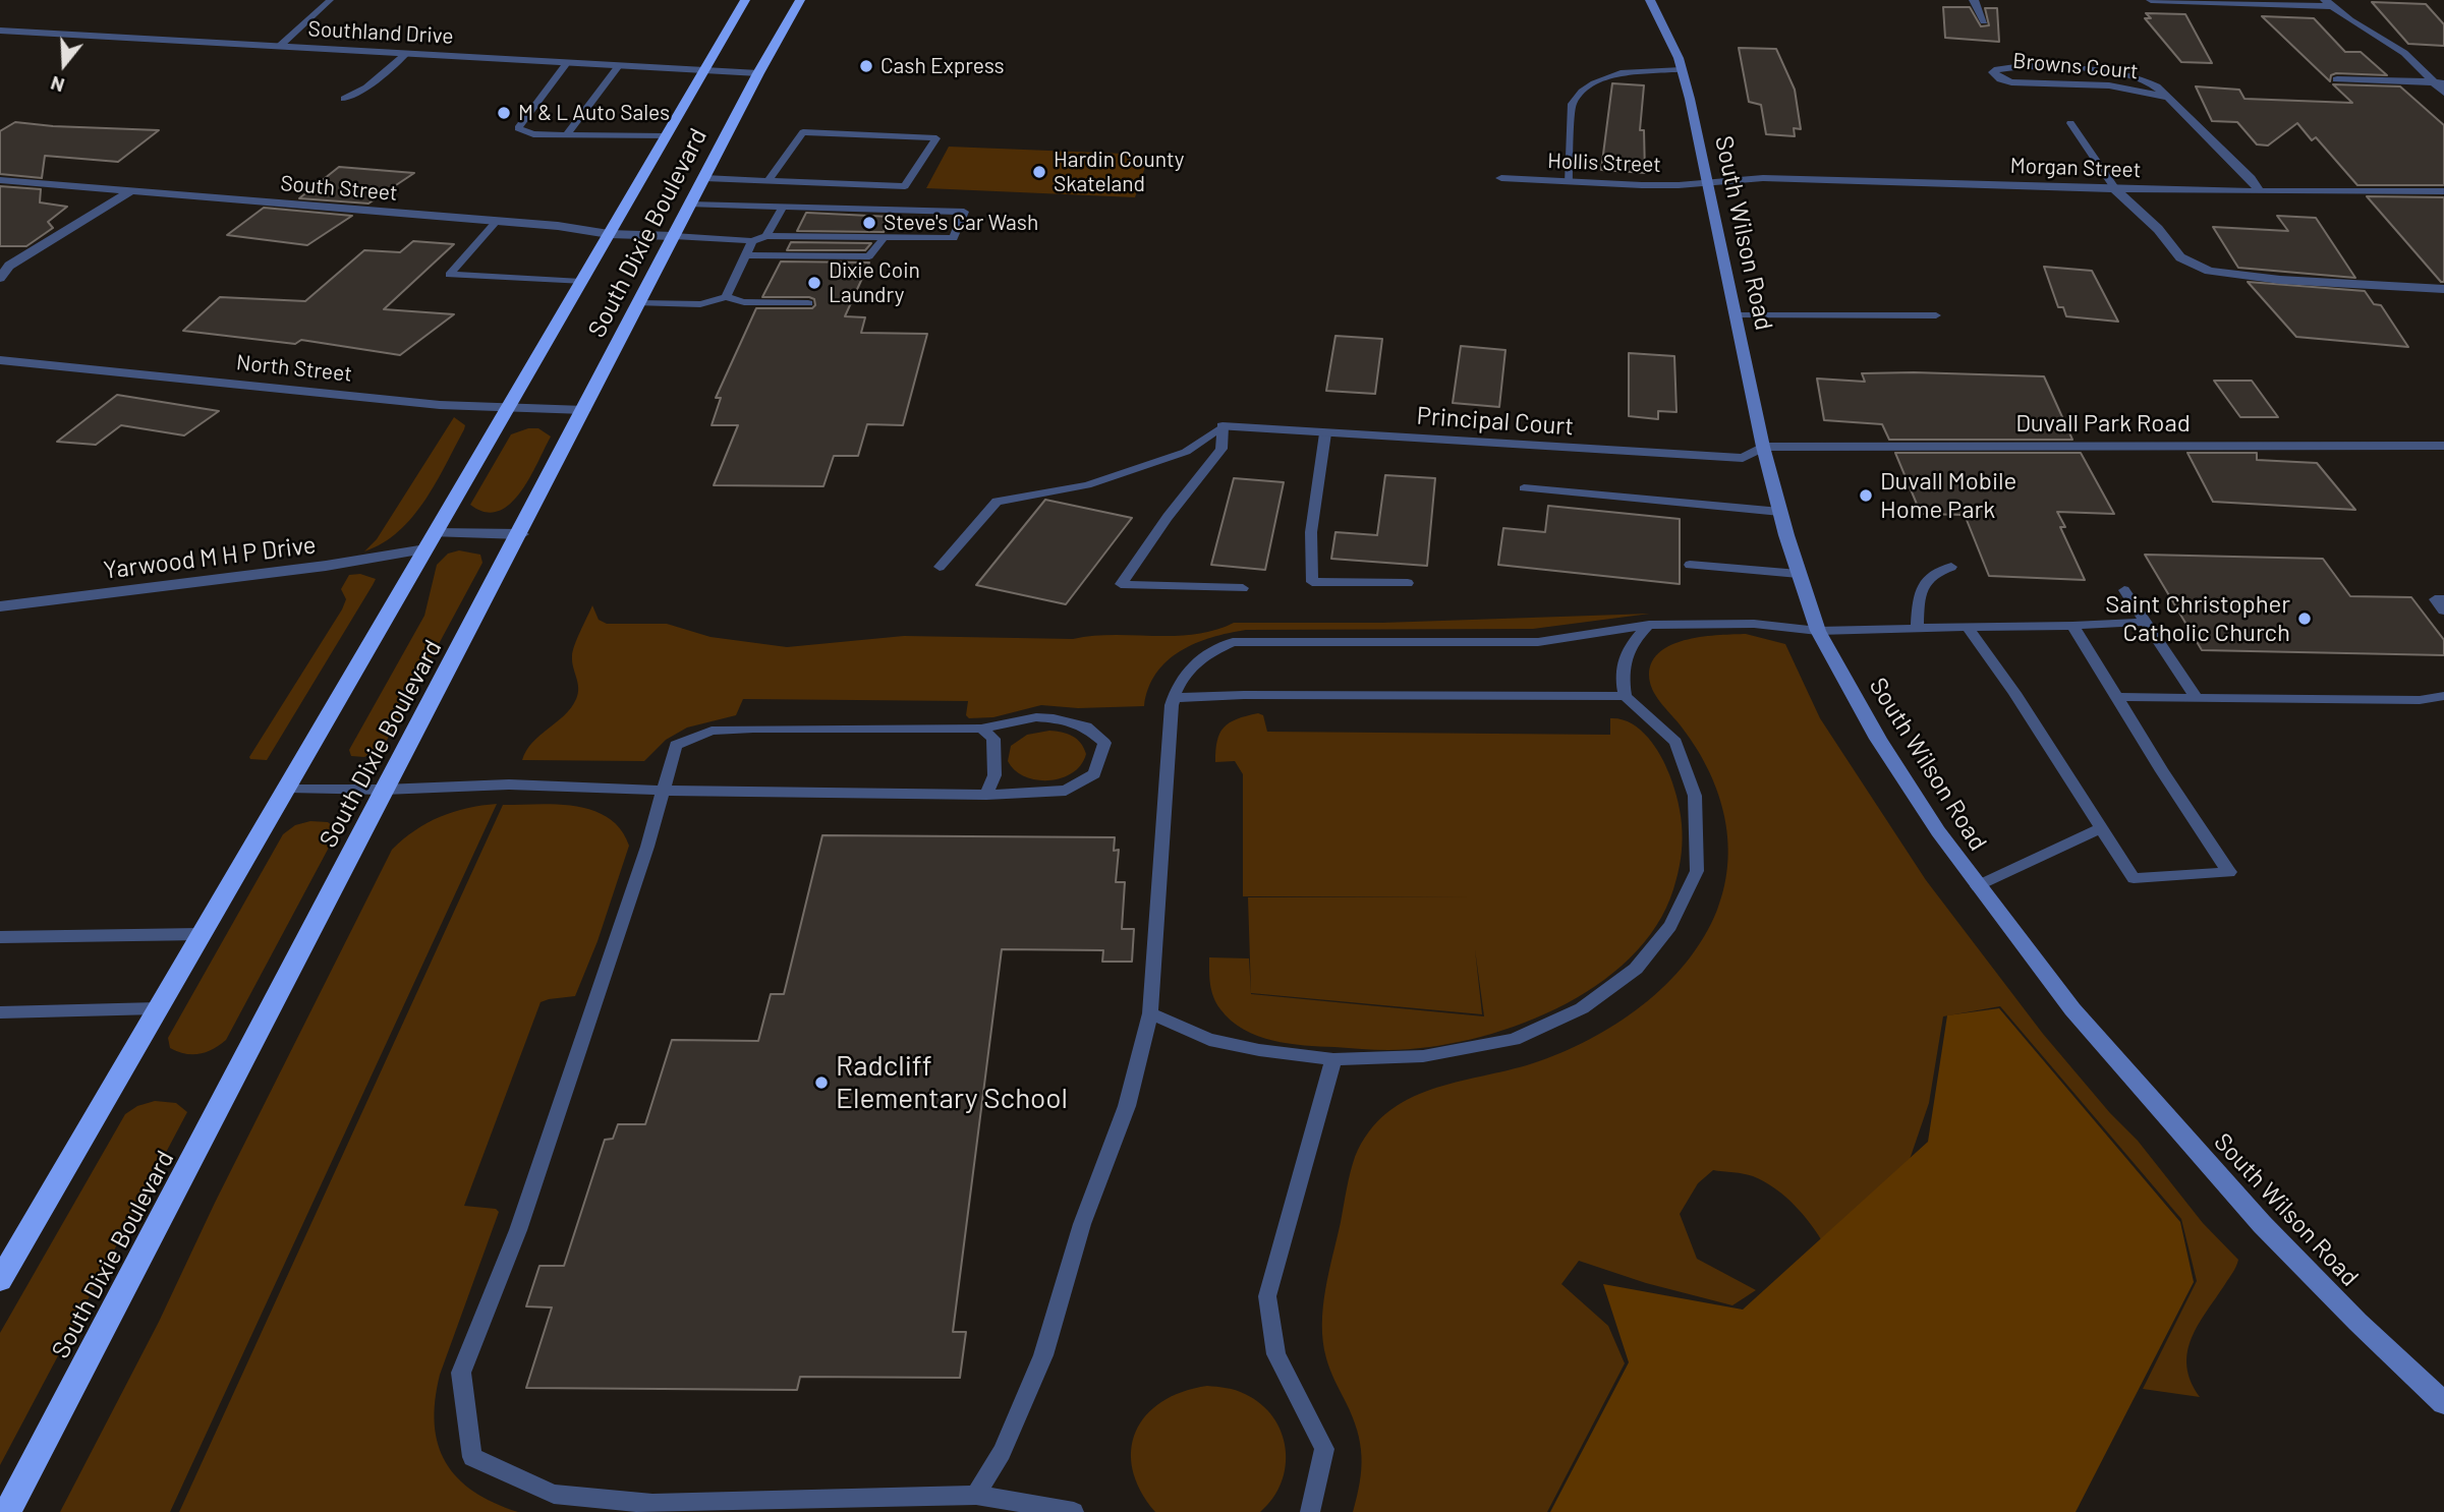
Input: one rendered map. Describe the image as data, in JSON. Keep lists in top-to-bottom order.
{
  "streets": {
    "highway": ["South Dixie Boulevard"],
    "main road": ["South Wilson Road"],
    "street": [
      "Southland Drive",
      "Browns Court",
      "Hollis Street",
      "Morgan Street",
      "South Street",
      "North Street",
      "Principal Court",
      "Duvall Park Road",
      "Yarwood M H P Drive"
    ]
  },
  "crossings": [
    ["Southland Drive", "South Dixie Boulevard"],
    ["Browns Court", "Morgan Street"],
    ["Hollis Street", "Morgan Street"],
    ["Hollis Street", "South Wilson Road"],
    ["Morgan Street", "South Wilson Road"],
    ["South Street", "South Dixie Boulevard"],
    ["South Dixie Boulevard", "North Street"],
    ["South Dixie Boulevard", "Yarwood M H P Drive"],
    ["South Wilson Road", "Principal Court"],
    ["South Wilson Road", "Duvall Park Road"],
    ["Principal Court", "Duvall Park Road"]
  ],
  "places": [
    "Cash Express",
    "M & L Auto Sales",
    "Hardin County Skateland",
    "Steve's Car Wash",
    "Dixie Coin Laundry",
    "Duvall Mobile Home Park",
    "Saint Christopher Catholic Church",
    "Radcliff Elementary School"
  ],
  "north": "bottom"
}
